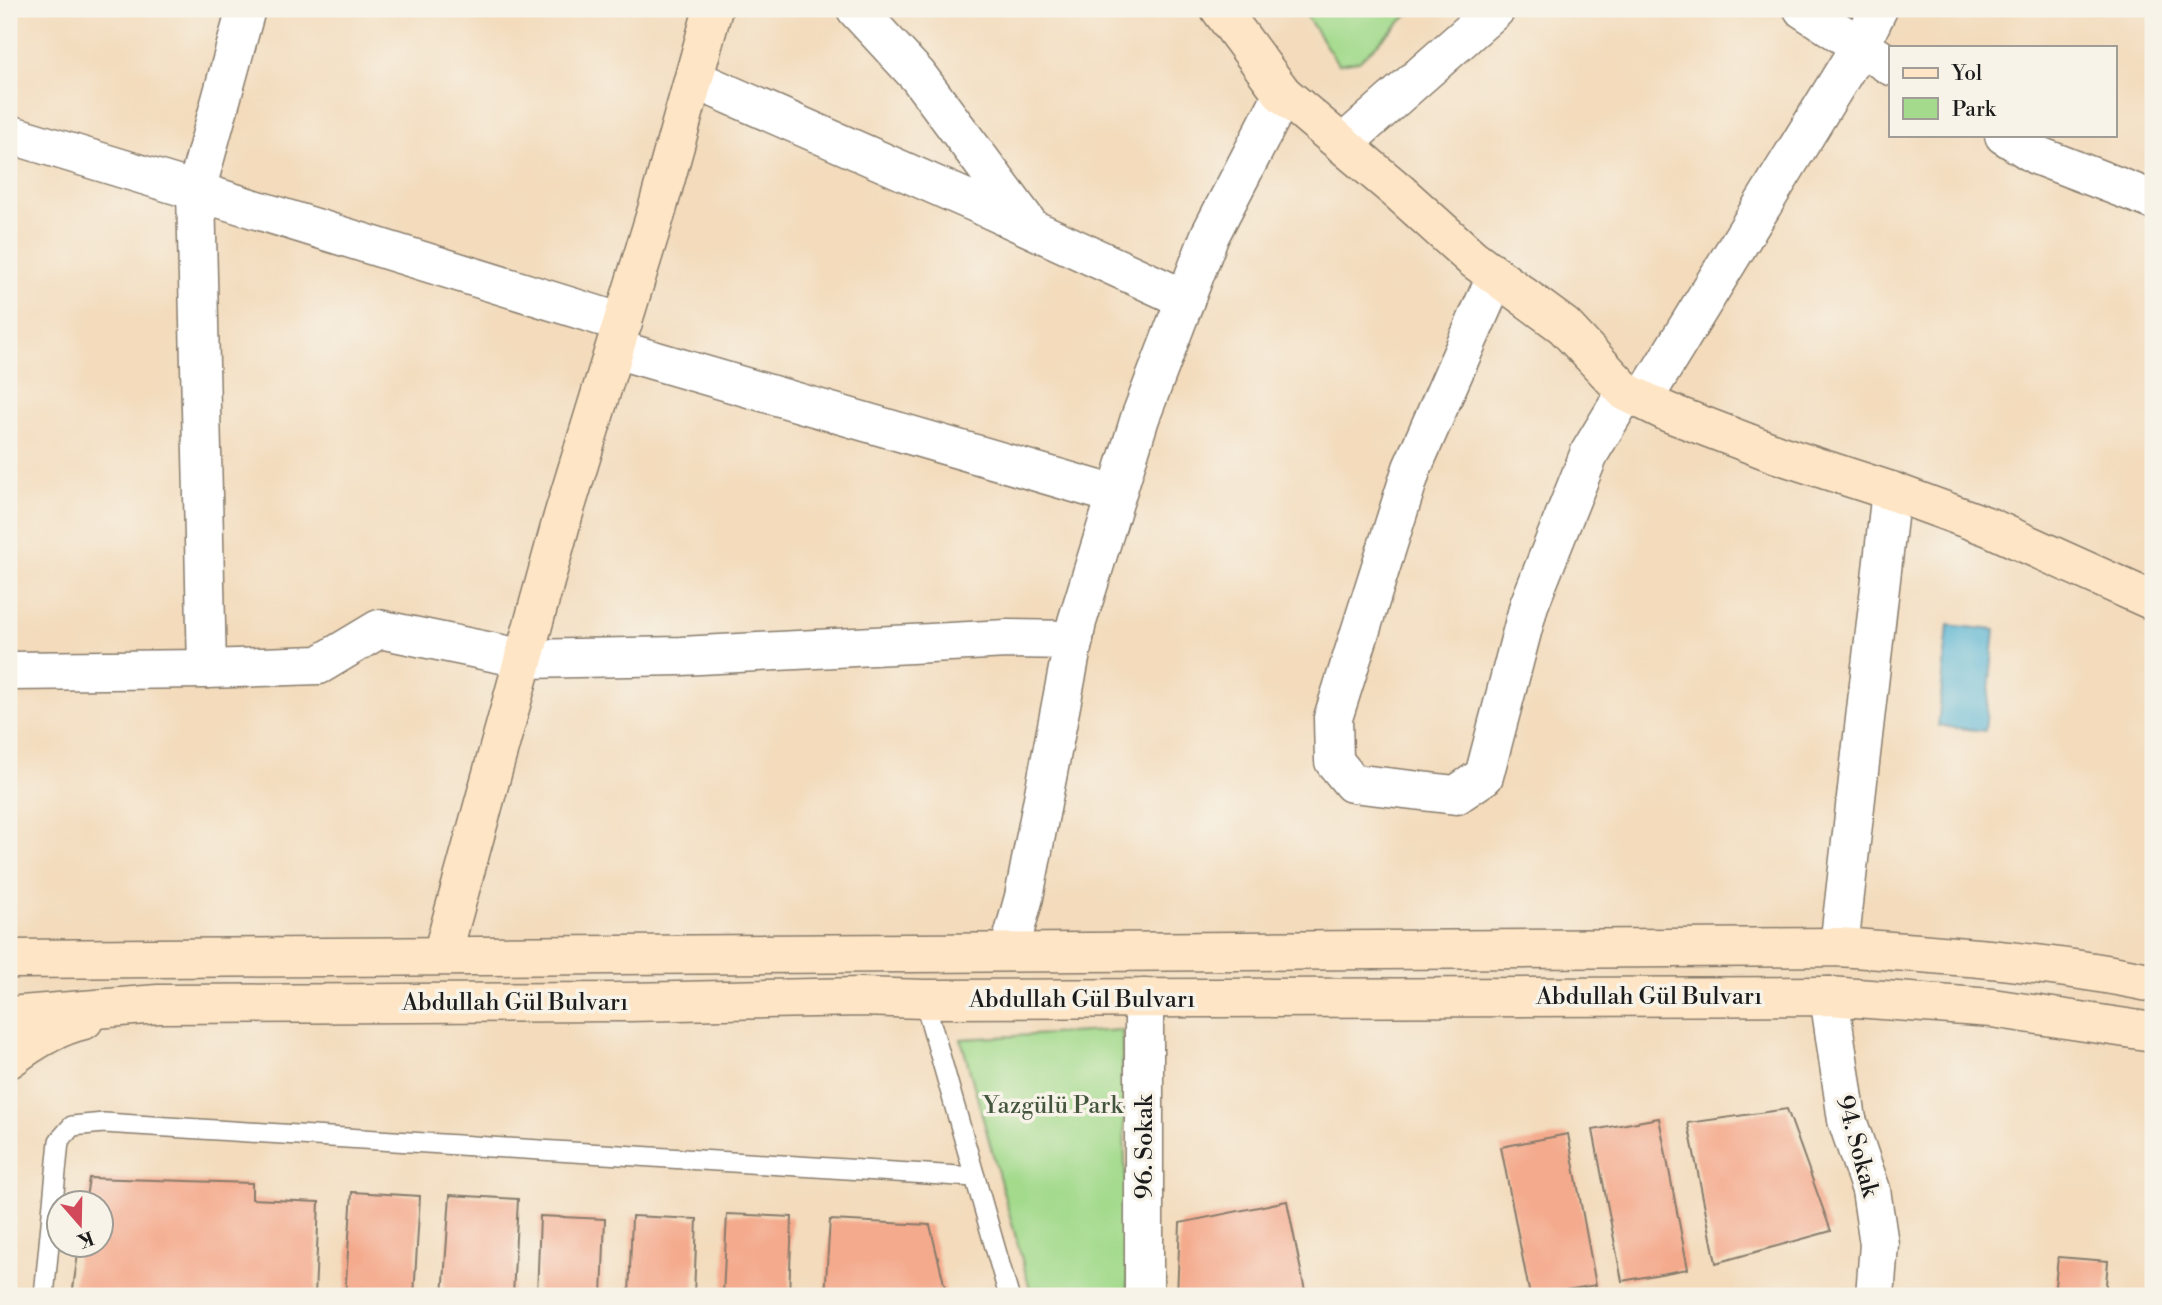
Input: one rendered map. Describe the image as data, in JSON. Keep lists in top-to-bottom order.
{
  "streets": {
    "main road": ["Abdullah Gül Bulvarı"],
    "street": ["94. Sokak", "96. Sokak"]
  },
  "crossings": [
    ["Abdullah Gül Bulvarı", "94. Sokak"],
    ["Abdullah Gül Bulvarı", "96. Sokak"]
  ],
  "parks": ["Yazgülü Park"],
  "legend": ["Yol", "Park"],
  "north": "bottom"
}
